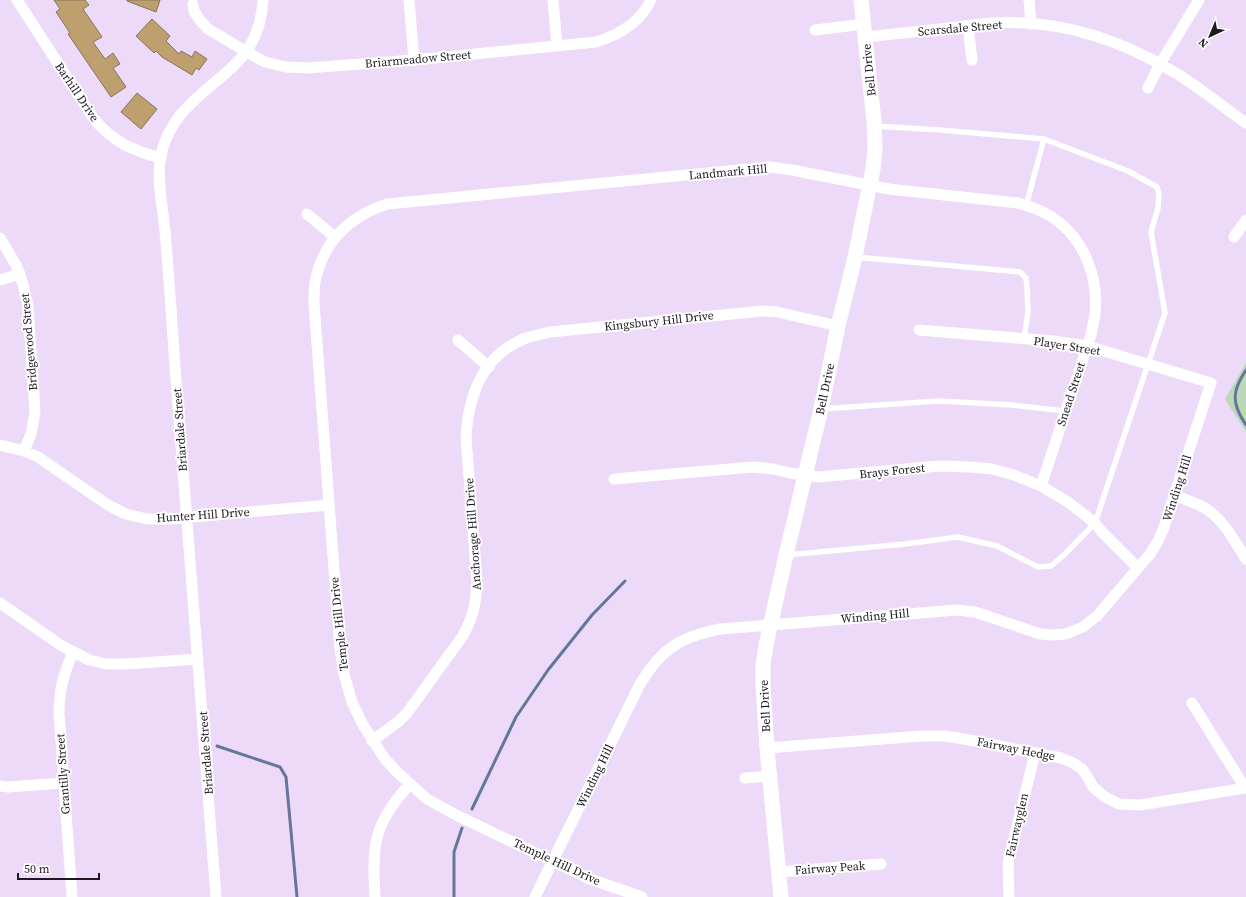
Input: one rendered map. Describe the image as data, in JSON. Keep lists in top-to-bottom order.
{
  "streets": {
    "street": [
      "Scarsdale Street",
      "Briarmeadow Street",
      "Bell Drive",
      "Barhill Drive",
      "Landmark Hill",
      "Kingsbury Hill Drive",
      "Bridgewood Street",
      "Player Street",
      "Snead Street",
      "Briardale Street",
      "Brays Forest",
      "Winding Hill",
      "Hunter Hill Drive",
      "Anchorage Hill Drive",
      "Temple Hill Drive",
      "Fairway Hedge",
      "Grantilly Street",
      "Fairwayglen",
      "Fairway Peak"
    ]
  },
  "crossings": [
    ["Scarsdale Street", "Bell Drive"],
    ["Briarmeadow Street", "Briardale Street"],
    ["Bell Drive", "Landmark Hill"],
    ["Bell Drive", "Kingsbury Hill Drive"],
    ["Bell Drive", "Brays Forest"],
    ["Bell Drive", "Winding Hill"],
    ["Bell Drive", "Fairway Hedge"],
    ["Bell Drive", "Fairway Peak"],
    ["Barhill Drive", "Briardale Street"],
    ["Landmark Hill", "Snead Street"],
    ["Landmark Hill", "Temple Hill Drive"],
    ["Kingsbury Hill Drive", "Anchorage Hill Drive"],
    ["Bridgewood Street", "Hunter Hill Drive"],
    ["Player Street", "Snead Street"],
    ["Player Street", "Winding Hill"],
    ["Snead Street", "Brays Forest"],
    ["Briardale Street", "Hunter Hill Drive"],
    ["Brays Forest", "Winding Hill"],
    ["Winding Hill", "Temple Hill Drive"],
    ["Hunter Hill Drive", "Temple Hill Drive"],
    ["Anchorage Hill Drive", "Temple Hill Drive"],
    ["Fairway Hedge", "Fairwayglen"]
  ],
  "scale_bar": "50 m",
  "north": "bottom left"
}
